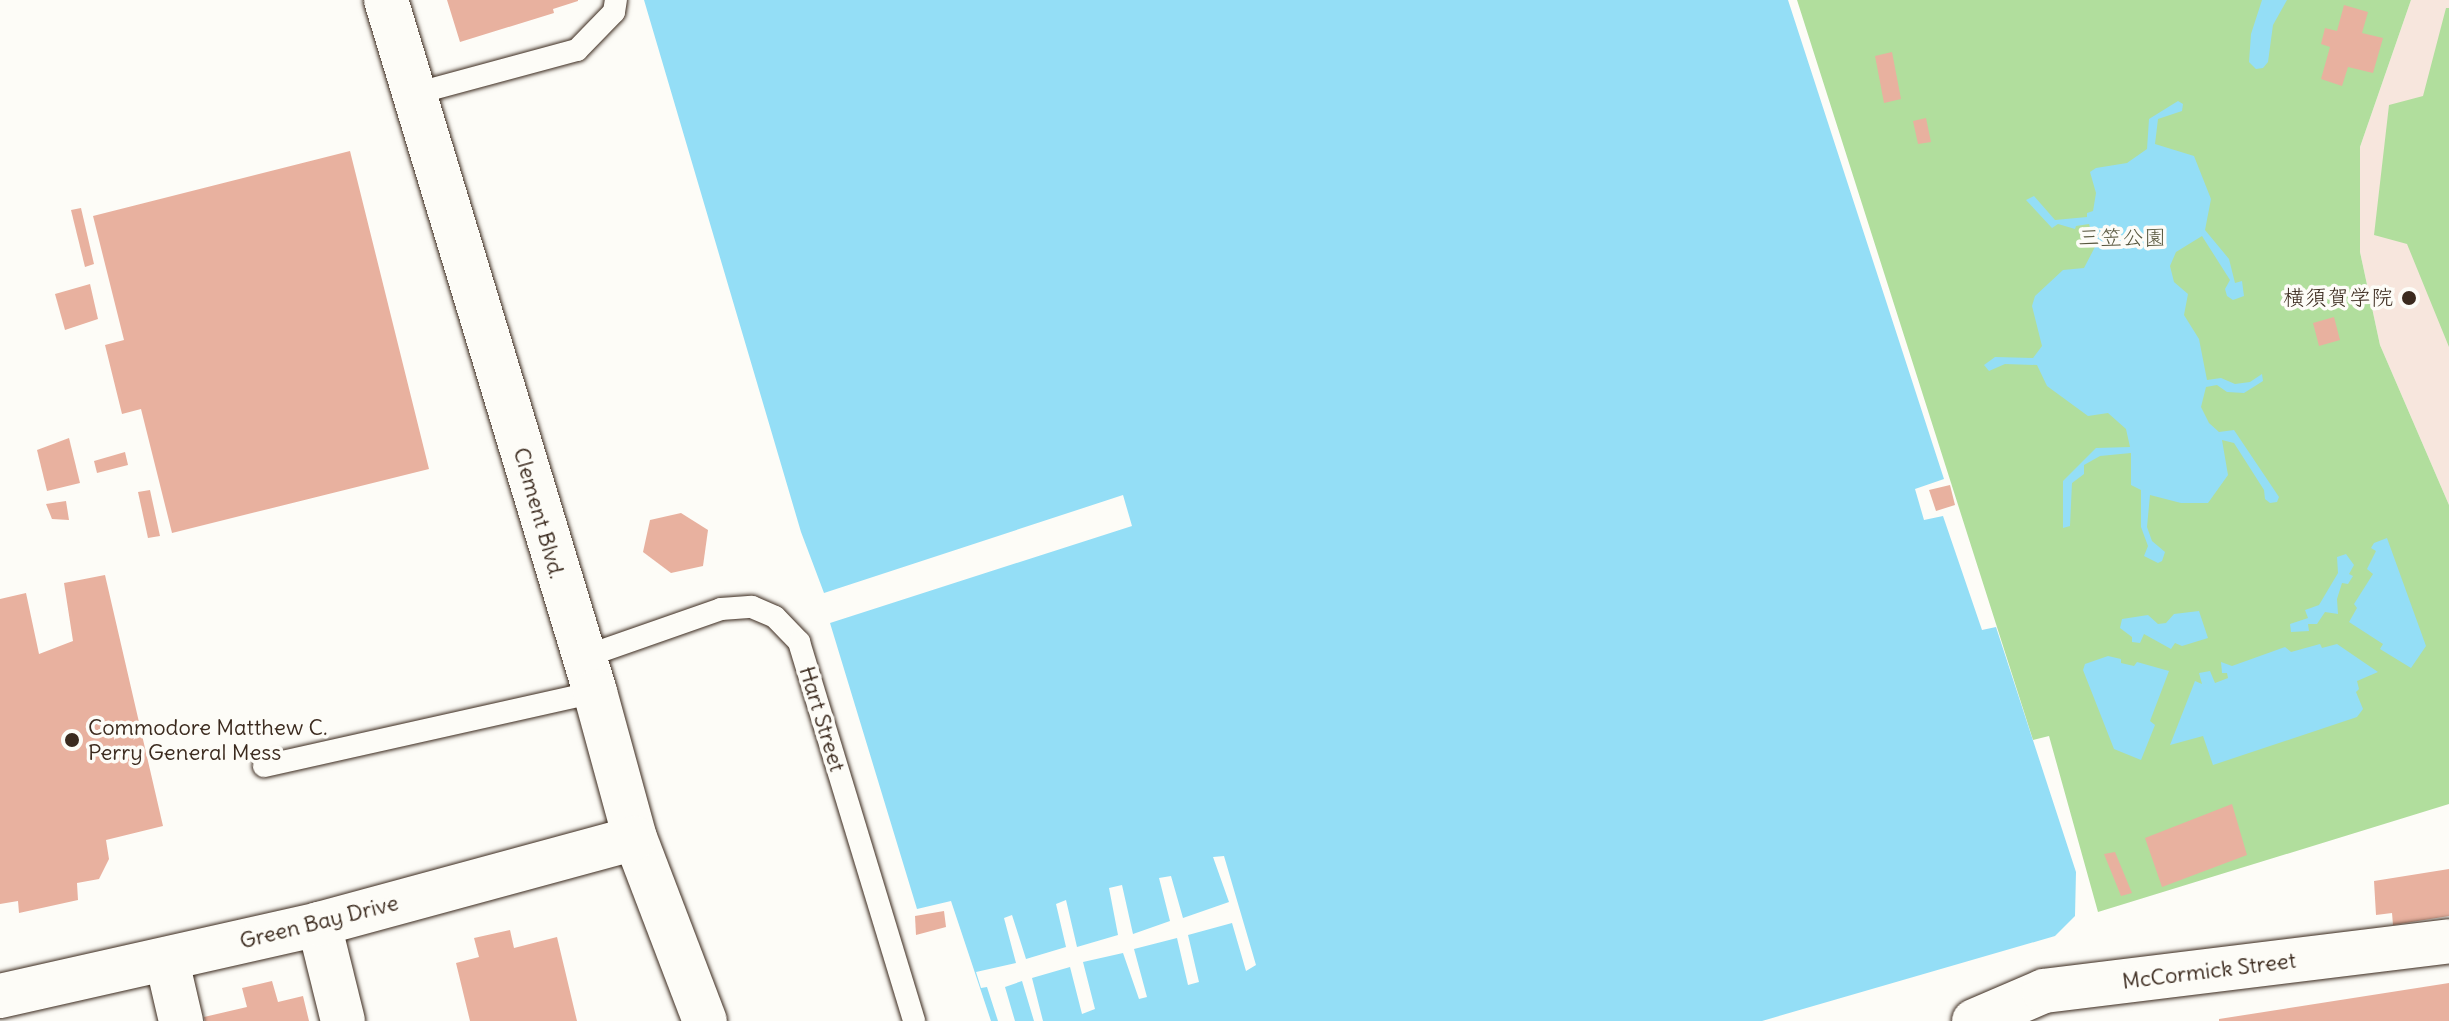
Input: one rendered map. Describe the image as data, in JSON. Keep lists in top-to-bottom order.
{
  "streets": {
    "street": ["Clement Blvd.", "Green Bay Drive", "McCormick Street"],
    "lane": ["Hart Street"]
  },
  "crossings": [
    ["Clement Blvd.", "Hart Street"],
    ["Clement Blvd.", "Green Bay Drive"]
  ],
  "parks": ["三笠公園"],
  "places": ["横須賀学院", "Commodore Matthew C. Perry General Mess"]
}
